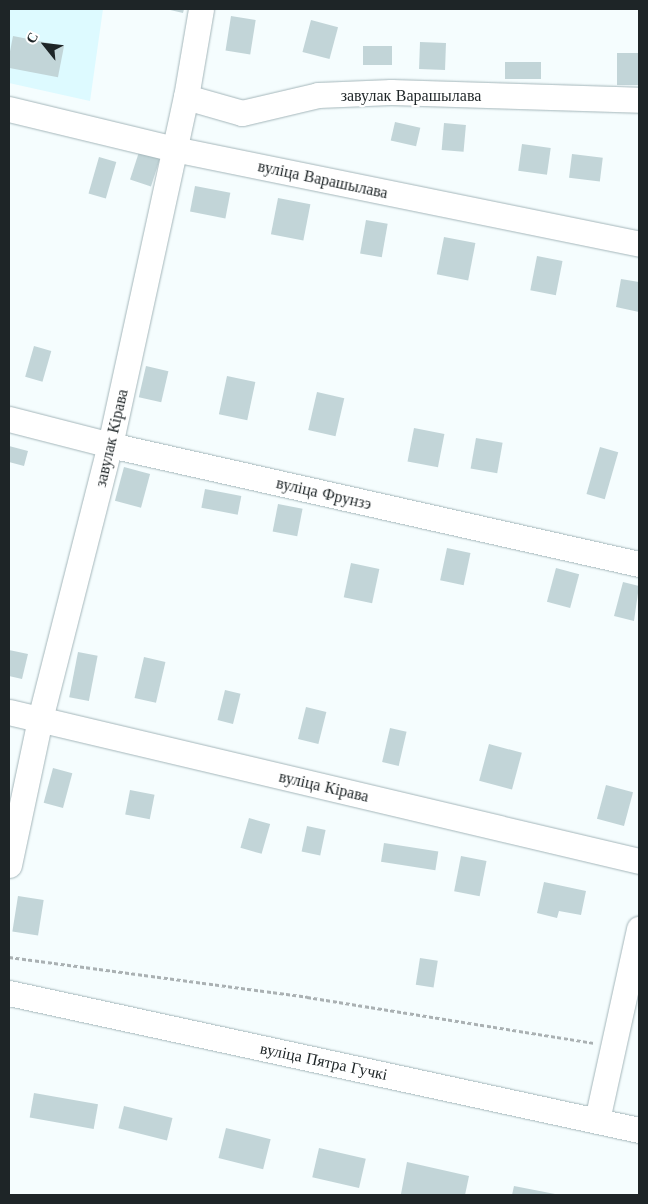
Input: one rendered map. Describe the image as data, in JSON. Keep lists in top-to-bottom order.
{
  "streets": {
    "street": [
      "завулак Варашылава",
      "вуліца Варашылава",
      "завулак Кірава",
      "вуліца Фрунзэ",
      "вуліца Кірава",
      "вуліца Пятра Гучкі"
    ]
  },
  "crossings": [
    ["завулак Варашылава", "завулак Кірава"],
    ["вуліца Варашылава", "завулак Кірава"],
    ["завулак Кірава", "вуліца Фрунзэ"],
    ["завулак Кірава", "вуліца Кірава"]
  ],
  "north": "top left"
}
